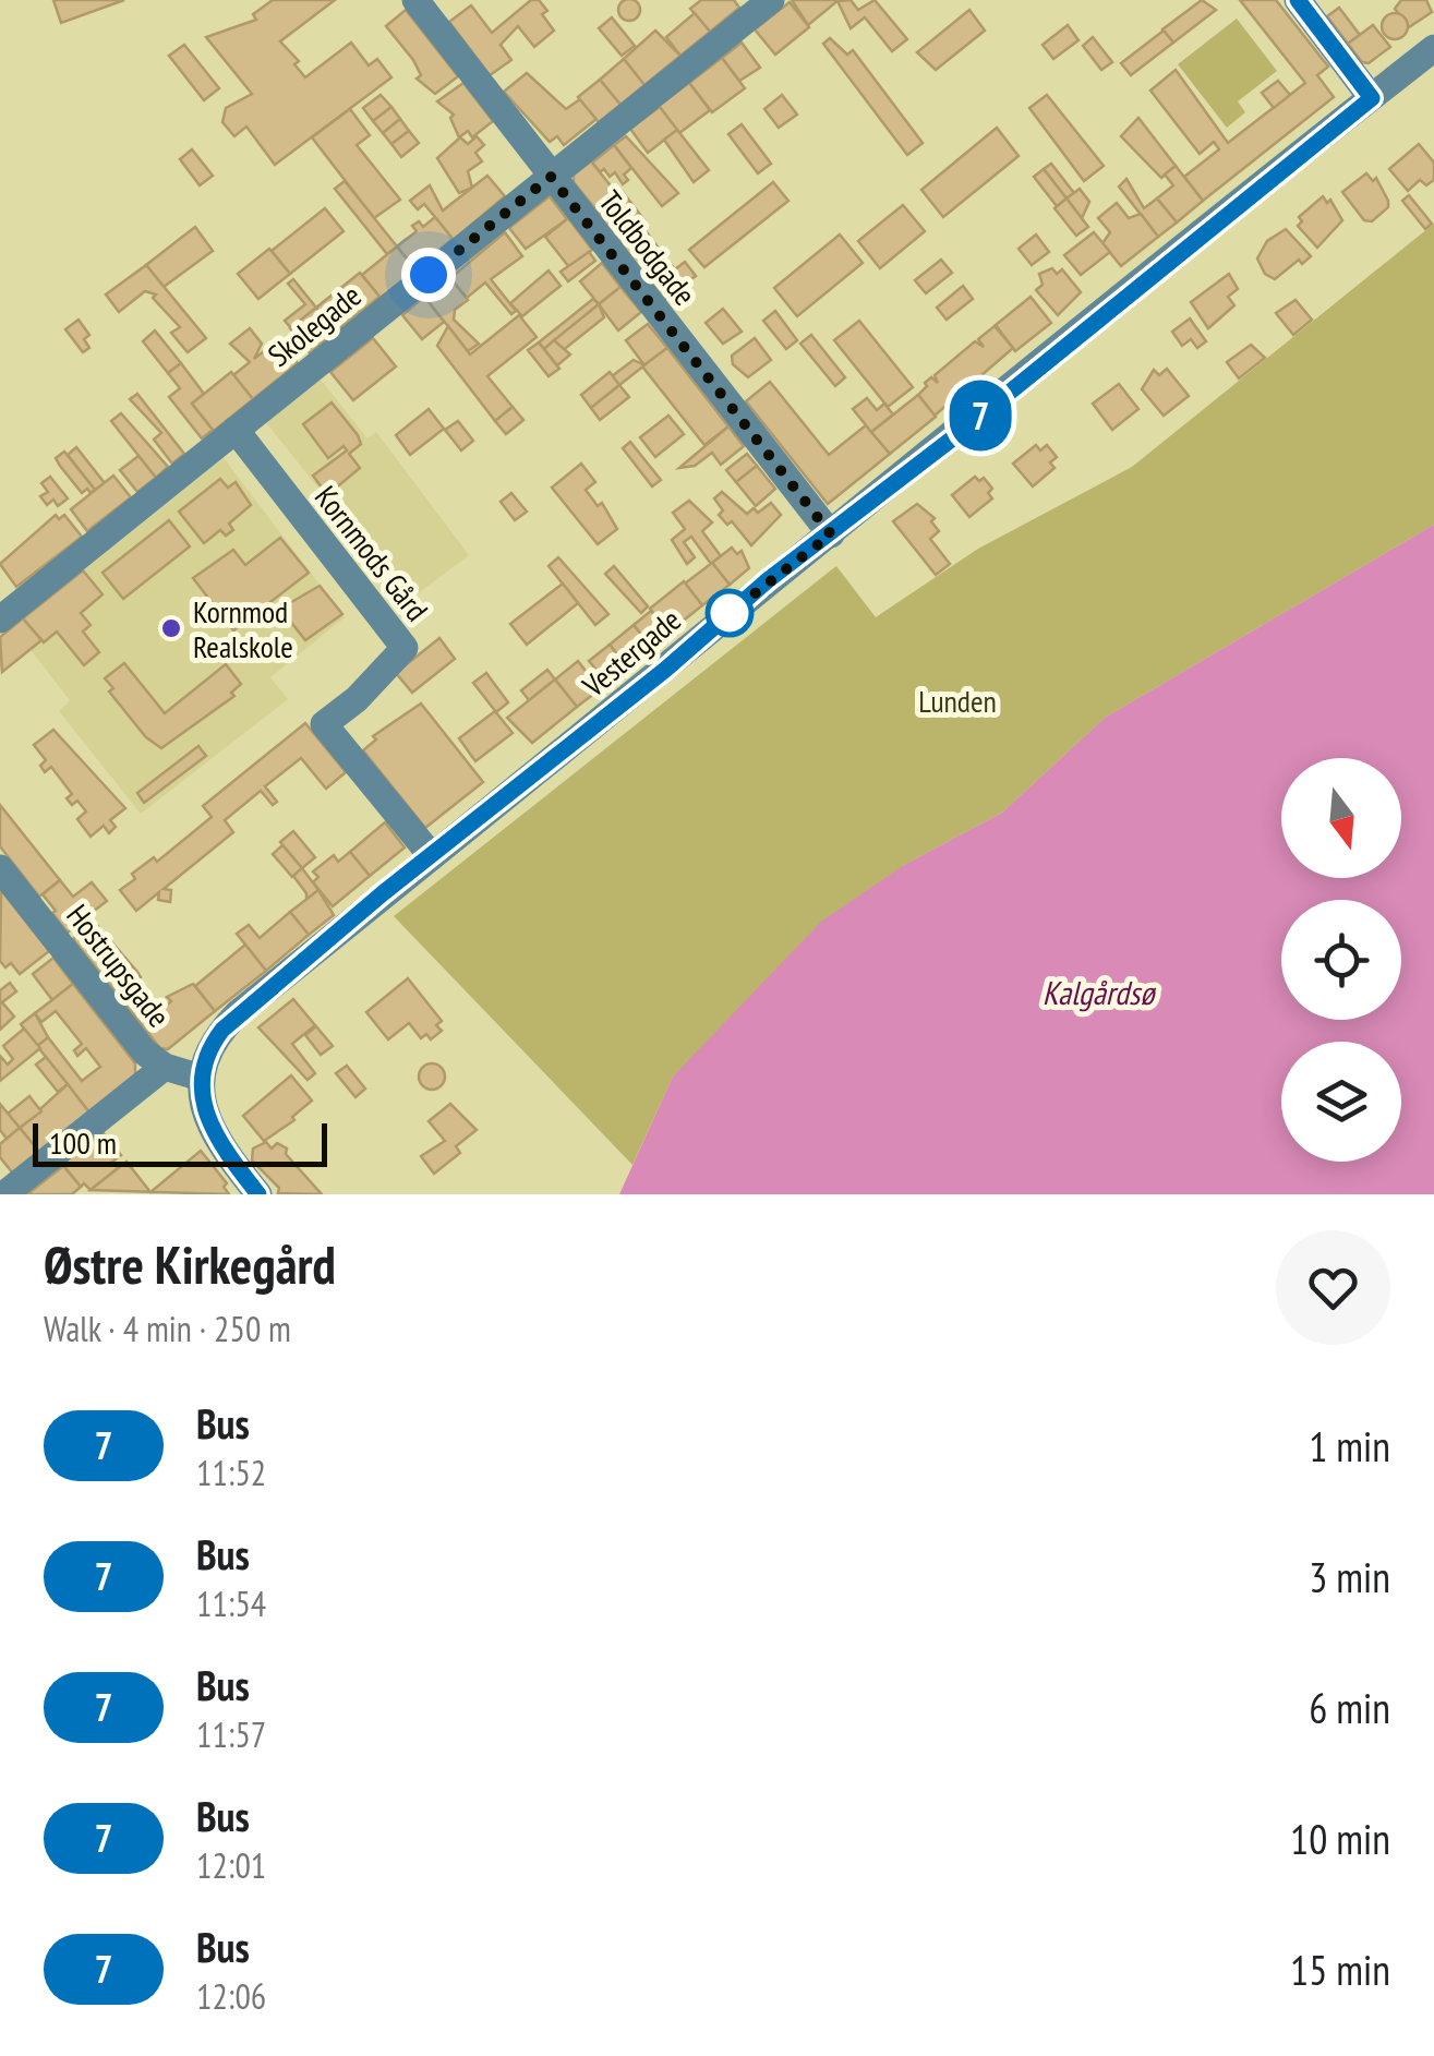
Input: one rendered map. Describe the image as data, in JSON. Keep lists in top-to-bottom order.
{
  "streets": {
    "street": [
      "Toldbodgade",
      "Skolegade",
      "Kornmods Gård",
      "Vestergade",
      "Hostrupsgade"
    ]
  },
  "crossings": [
    ["Toldbodgade", "Skolegade"],
    ["Toldbodgade", "Vestergade"],
    ["Skolegade", "Kornmods Gård"],
    ["Kornmods Gård", "Vestergade"],
    ["Vestergade", "Hostrupsgade"]
  ],
  "water": ["Kalgårdsø"],
  "parks": ["Lunden"],
  "places": ["Kornmod Realskole"],
  "lines": ["bus line 7"],
  "scale_bar": "100 m",
  "north": "bottom",
  "page": {
    "on_map": "7",
    "scale": "100 m",
    "heading": ["Østre Kirkegård", "Walk · 4 min · 250 m"],
    "list": [
      {
        "mark": "7",
        "name": "Bus",
        "note": "11:52",
        "value": "1 min"
      },
      {
        "mark": "7",
        "name": "Bus",
        "note": "11:54",
        "value": "3 min"
      },
      {
        "mark": "7",
        "name": "Bus",
        "note": "11:57",
        "value": "6 min"
      },
      {
        "mark": "7",
        "name": "Bus",
        "note": "12:01",
        "value": "10 min"
      },
      {
        "mark": "7",
        "name": "Bus",
        "note": "12:06",
        "value": "15 min"
      }
    ]
  }
}
